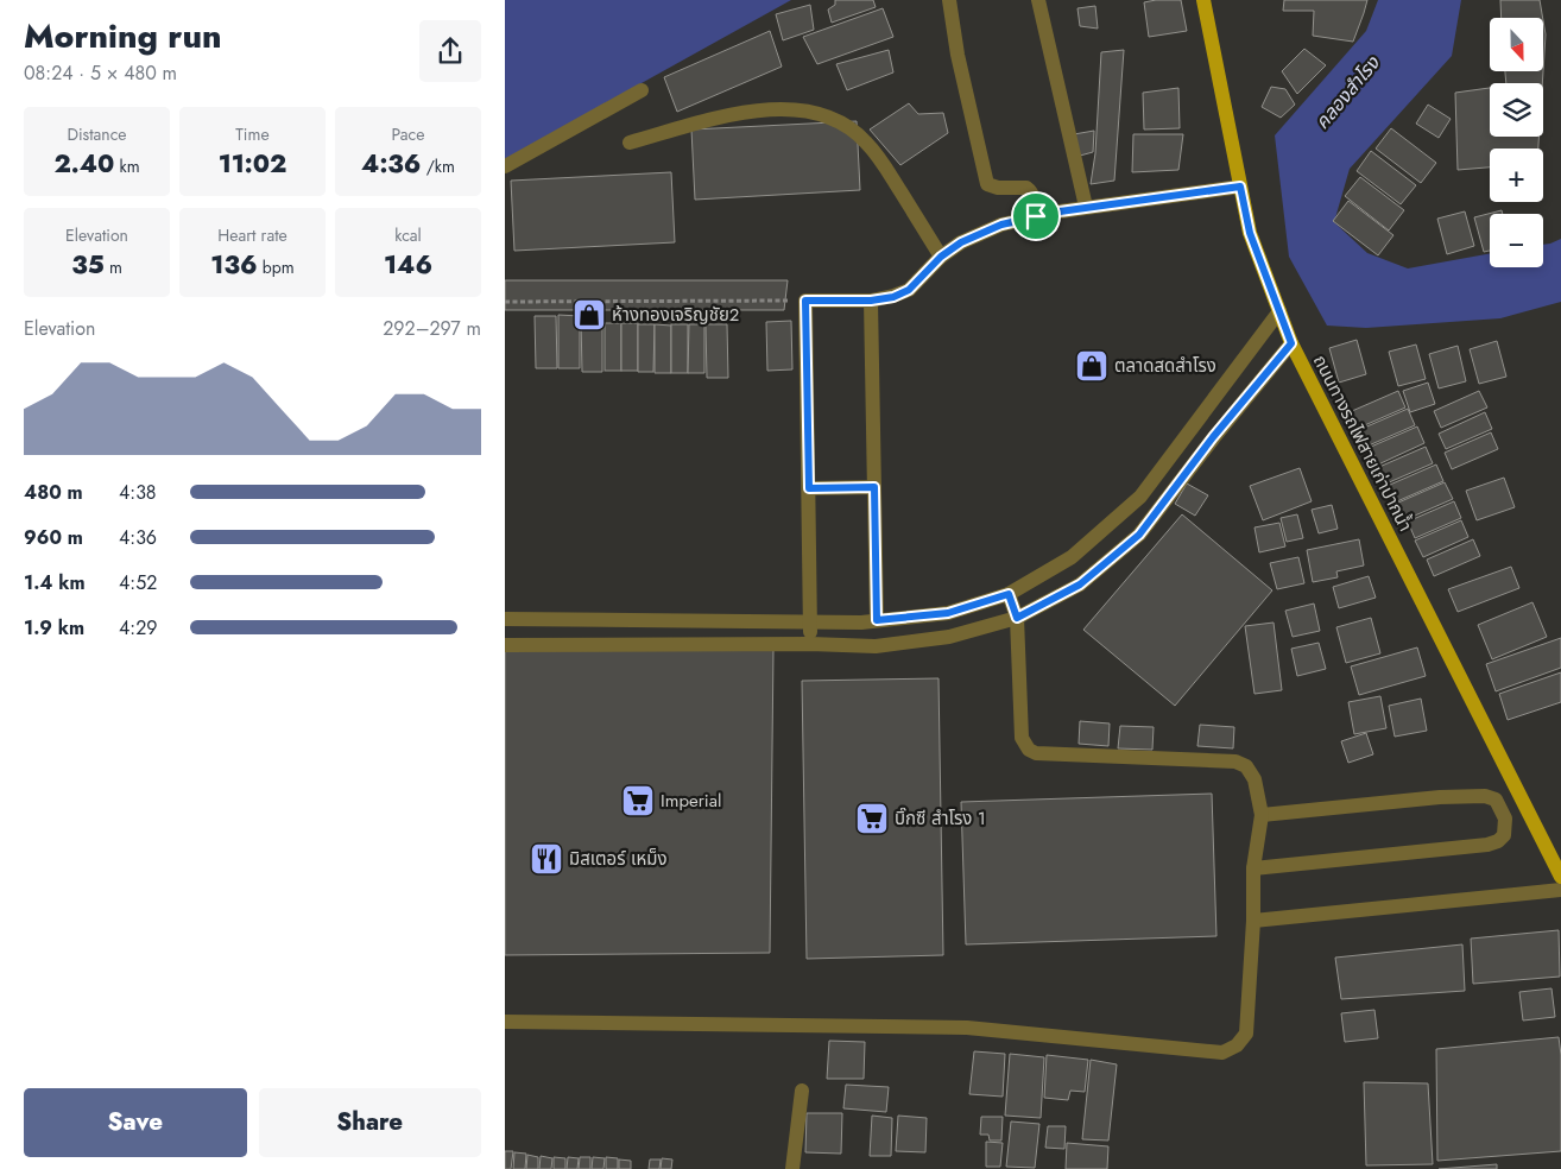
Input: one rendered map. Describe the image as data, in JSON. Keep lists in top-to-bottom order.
{
  "streets": {
    "main road": ["ถนนทางรถไฟสายเก่าปากน้ำ"]
  },
  "water": ["คลองสำโรง"],
  "places": {
    "shop": ["ห้างทองเจริญชัย2", "ตลาดสดสำโรง"],
    "supermarket": ["Imperial", "บิ๊กซี สำโรง 1"],
    "restaurant": ["มิสเตอร์ เหม็ง"]
  },
  "north": "bottom",
  "page": {
    "heading": ["Morning run", "08:24 · 5 × 480 m"],
    "map_buttons": ["+", "−"],
    "stats": [
      ["Distance", "2.40 km"],
      ["Time", "11:02"],
      ["Pace", "4:36 /km"],
      ["Elevation", "35 m"],
      ["Heart rate", "136 bpm"],
      ["kcal", "146"]
    ],
    "chart": ["Elevation", "292–297 m"],
    "list": [
      {
        "name": "480 m",
        "note": "4:38"
      },
      {
        "name": "960 m",
        "note": "4:36"
      },
      {
        "name": "1.4 km",
        "note": "4:52"
      },
      {
        "name": "1.9 km",
        "note": "4:29"
      }
    ],
    "buttons": ["Save", "Share"]
  }
}
